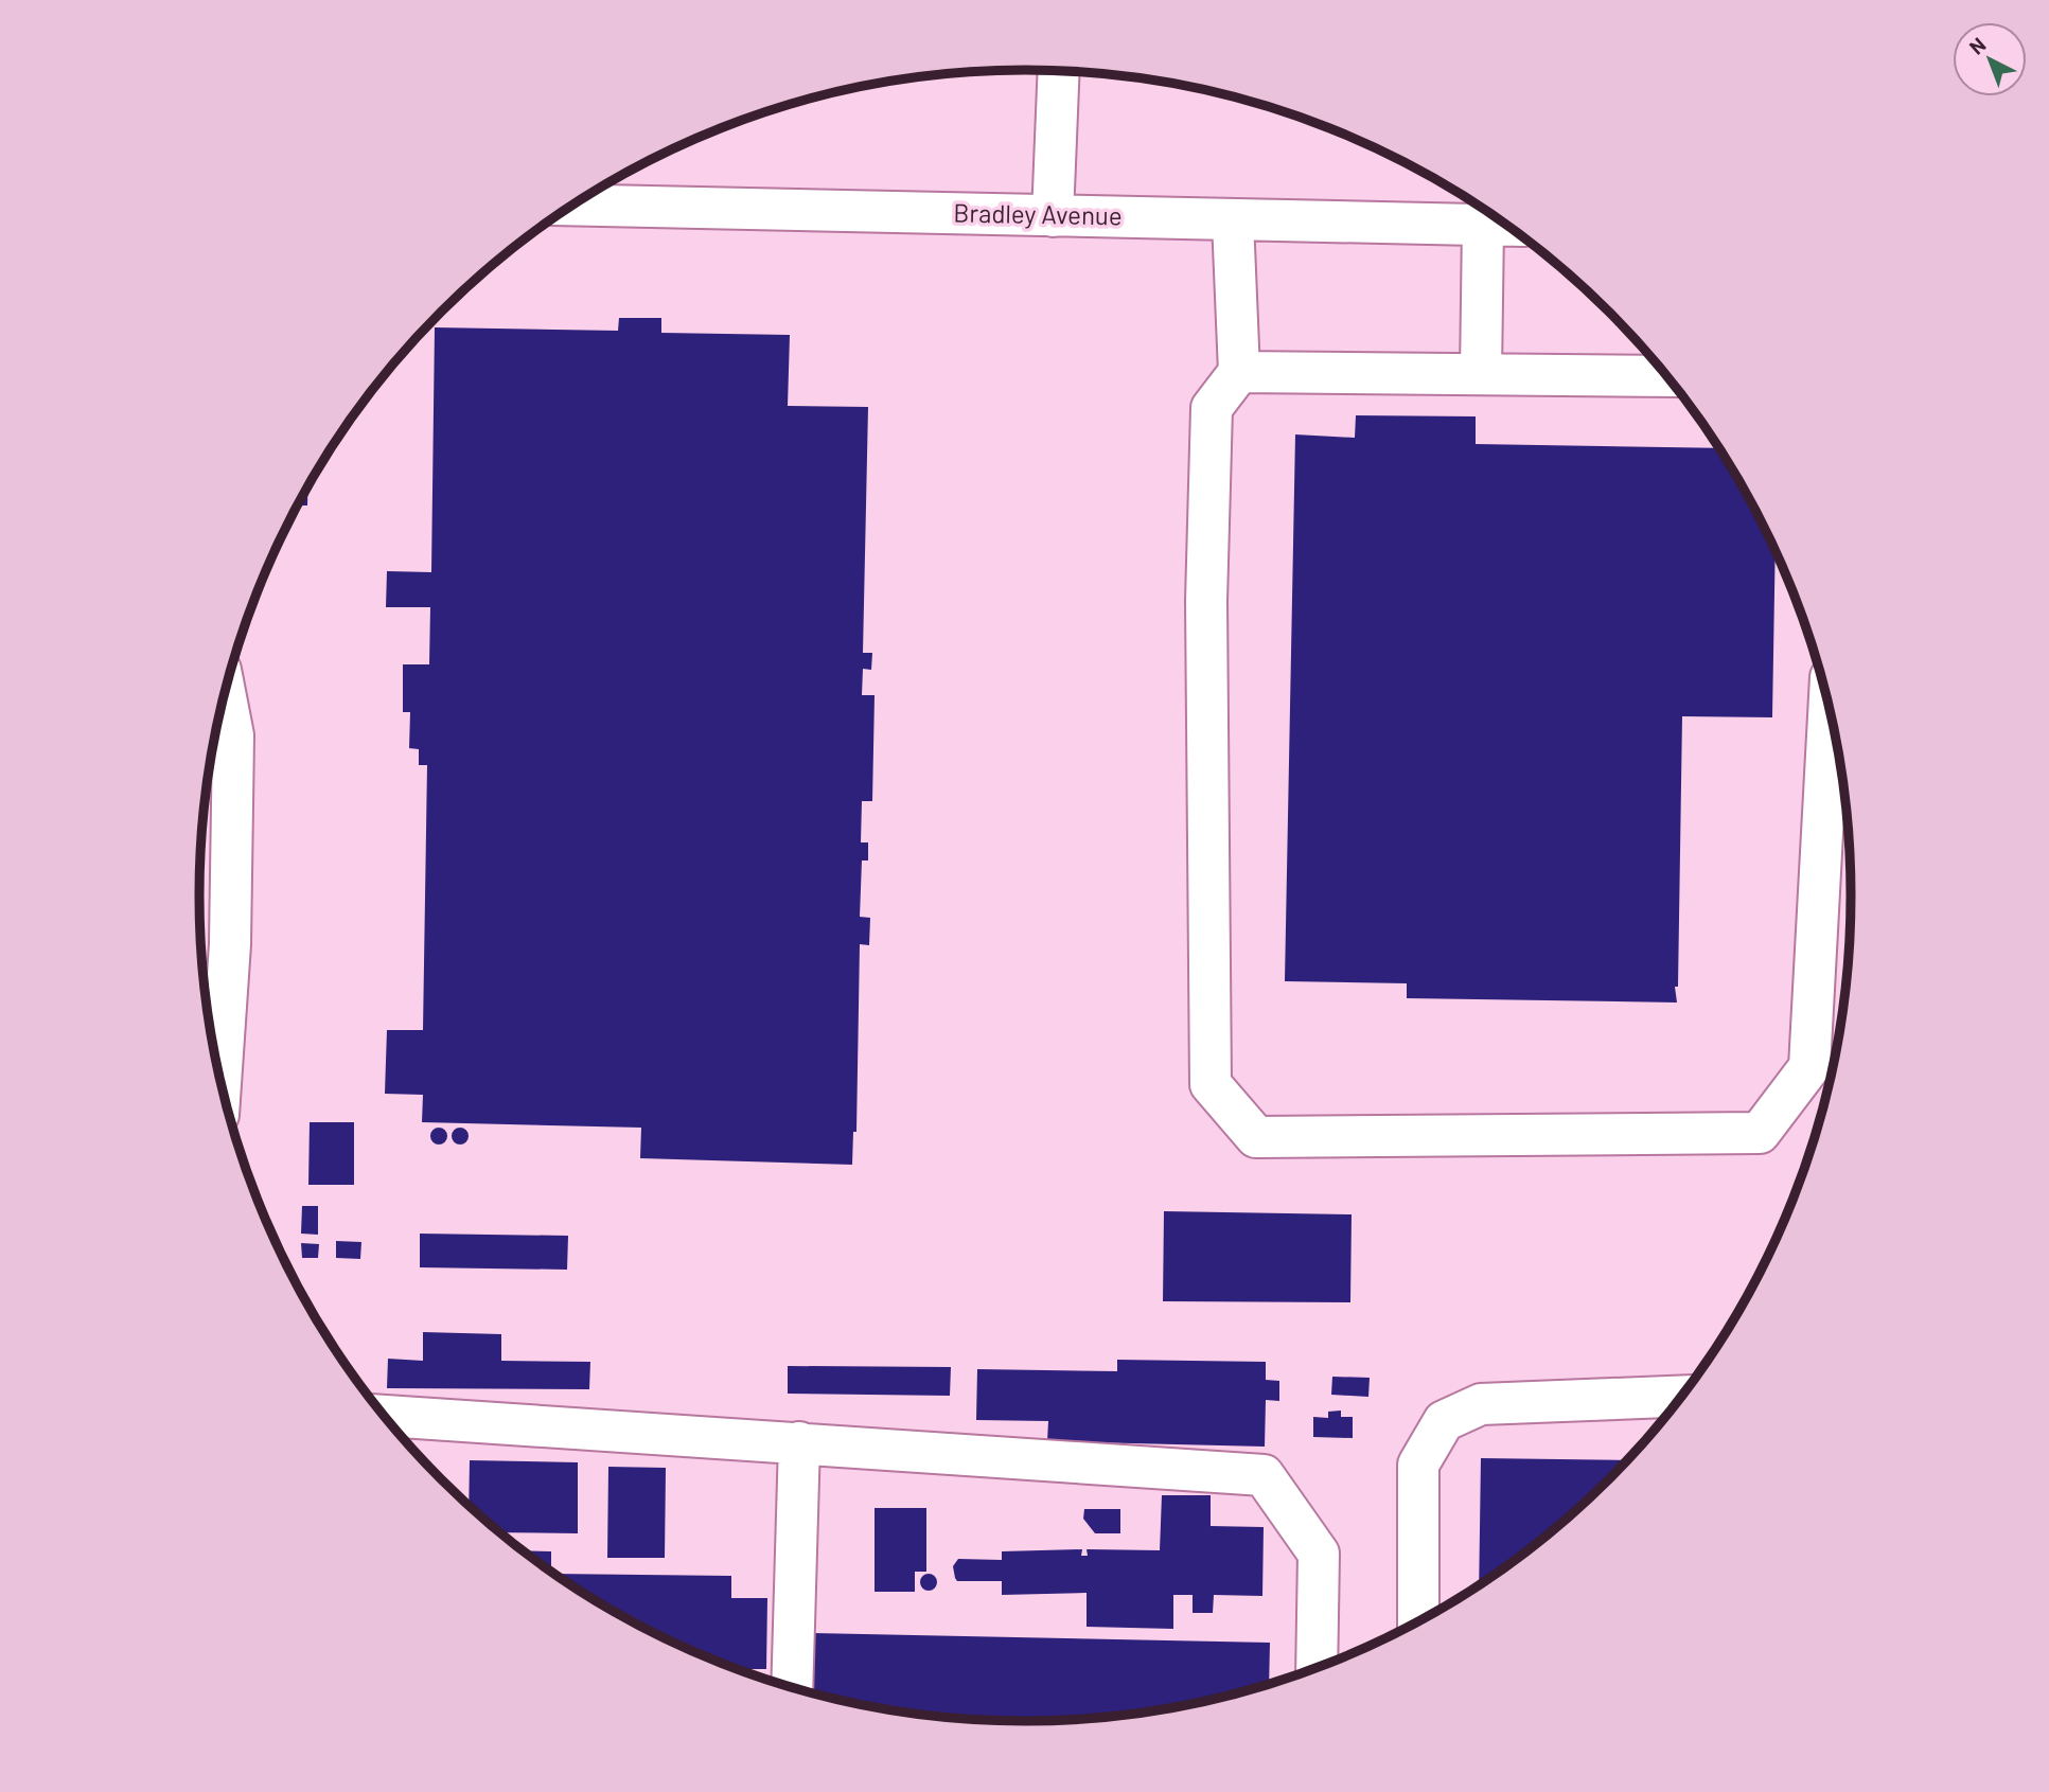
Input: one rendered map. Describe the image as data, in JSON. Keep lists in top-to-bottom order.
{
  "streets": {
    "street": ["Bradley Avenue"]
  },
  "north": "top left"
}
